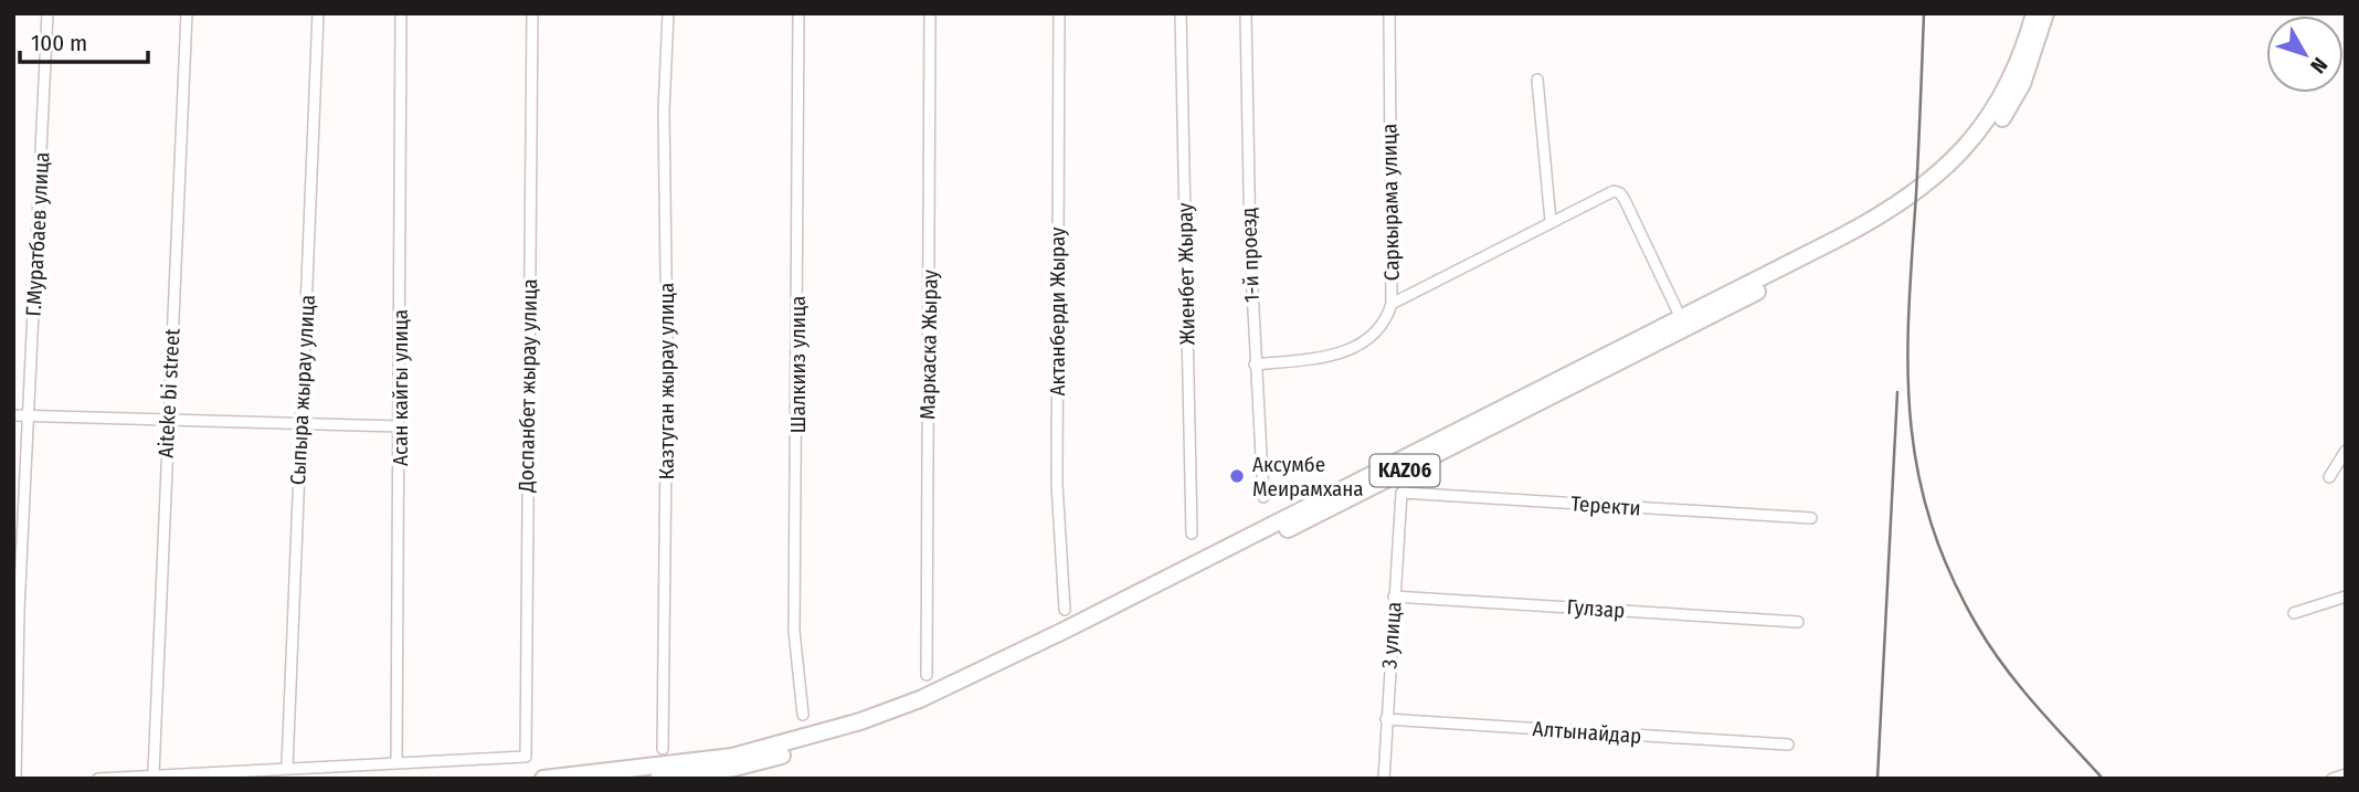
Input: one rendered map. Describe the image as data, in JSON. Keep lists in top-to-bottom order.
{
  "streets": {
    "highway": ["KАZ06"],
    "street": [
      "Саркырама улица",
      "Г.Муратбаев улица",
      "1-й проезд",
      "Жиенбет Жырау",
      "Актанберди Жырау",
      "Маркаска Жырау",
      "Шалкииз улица",
      "Казтуган жырау улица",
      "Доспанбет жырау улица",
      "Асан кайгы улица",
      "Сыпыра жырау улица",
      "Aiteke bi street",
      "Теректи",
      "Гулзар",
      "3 улица",
      "Алтынайдар"
    ]
  },
  "crossings": [
    ["Саркырама улица", "KАZ06"],
    ["Доспанбет жырау улица", "Асан кайгы улица"],
    ["Теректи", "3 улица"],
    ["Гулзар", "3 улица"],
    ["3 улица", "Алтынайдар"]
  ],
  "places": ["Аксумбе Меирамхана"],
  "scale_bar": "100 m",
  "north": "bottom right"
}
